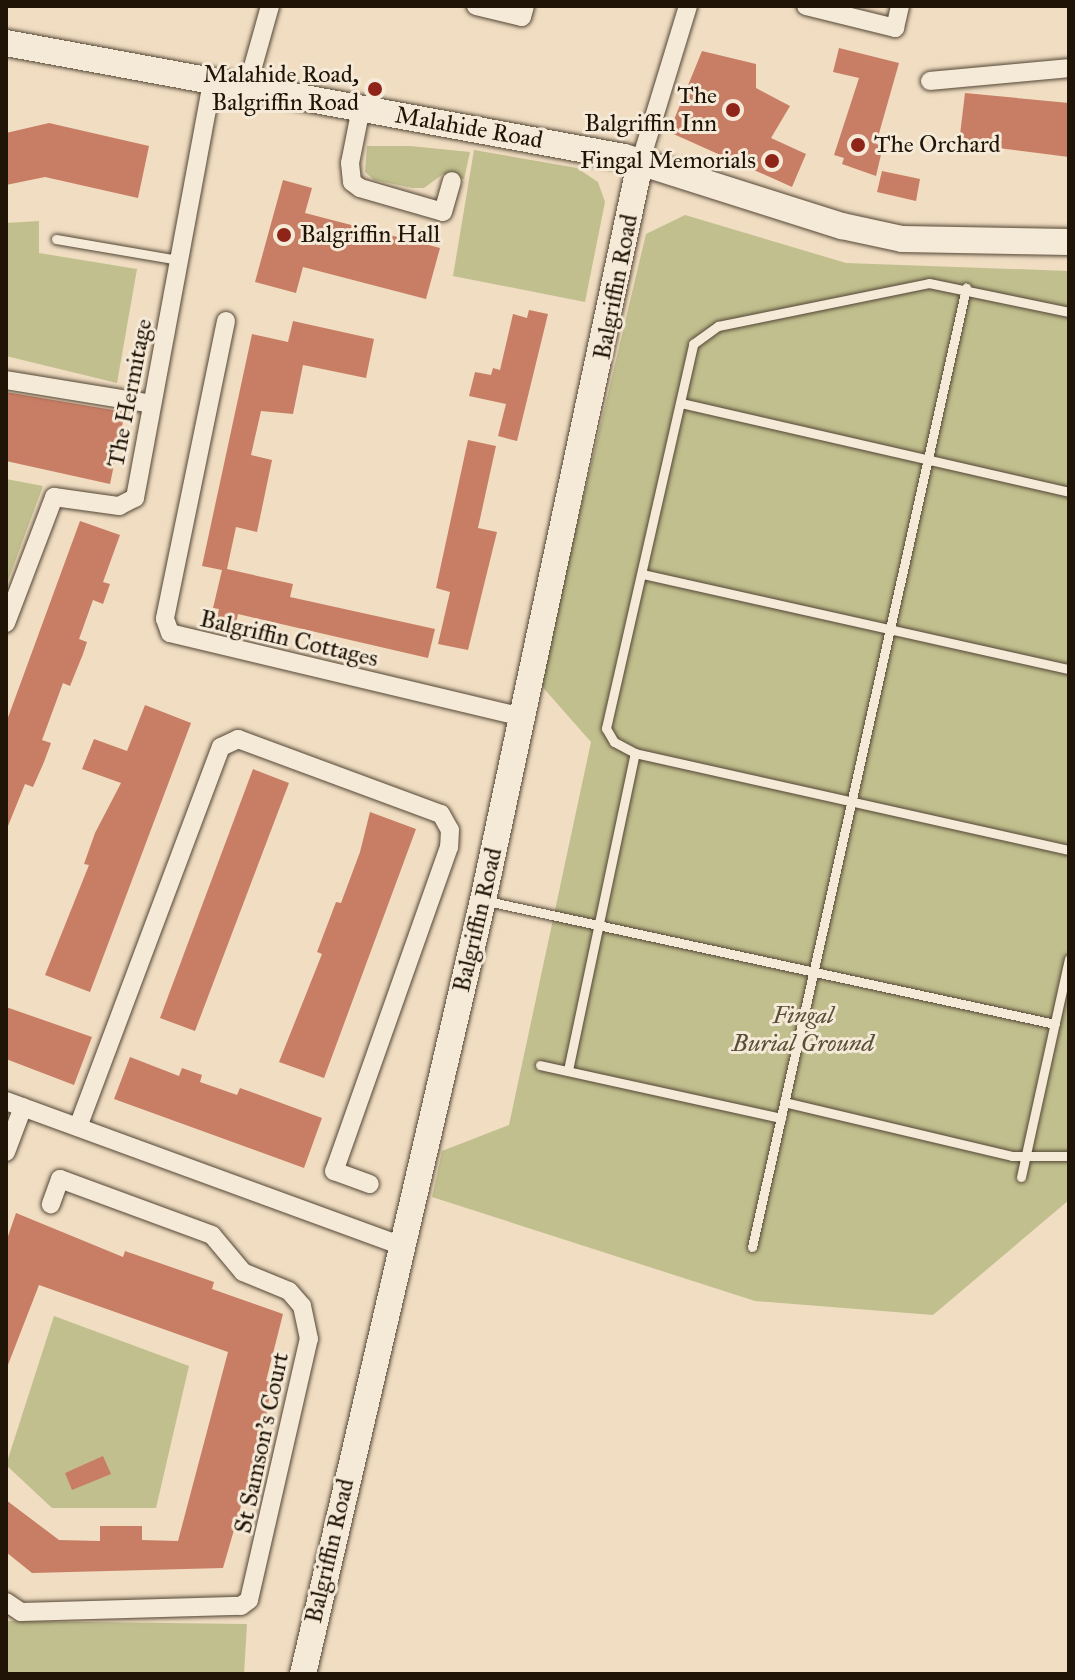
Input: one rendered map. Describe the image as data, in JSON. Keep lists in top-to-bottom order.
{
  "streets": {
    "main road": ["Malahide Road", "Balgriffin Road"],
    "street": ["The Hermitage", "Balgriffin Cottages", "St Samson's Court"]
  },
  "crossings": [
    ["Malahide Road", "Balgriffin Road"],
    ["Malahide Road", "The Hermitage"],
    ["Balgriffin Road", "Balgriffin Cottages"]
  ],
  "parks": ["Fingal Burial Ground"],
  "places": [
    "Malahide Road, Balgriffin Road",
    "The Balgriffin Inn",
    "The Orchard",
    "Fingal Memorials",
    "Balgriffin Hall"
  ]
}
